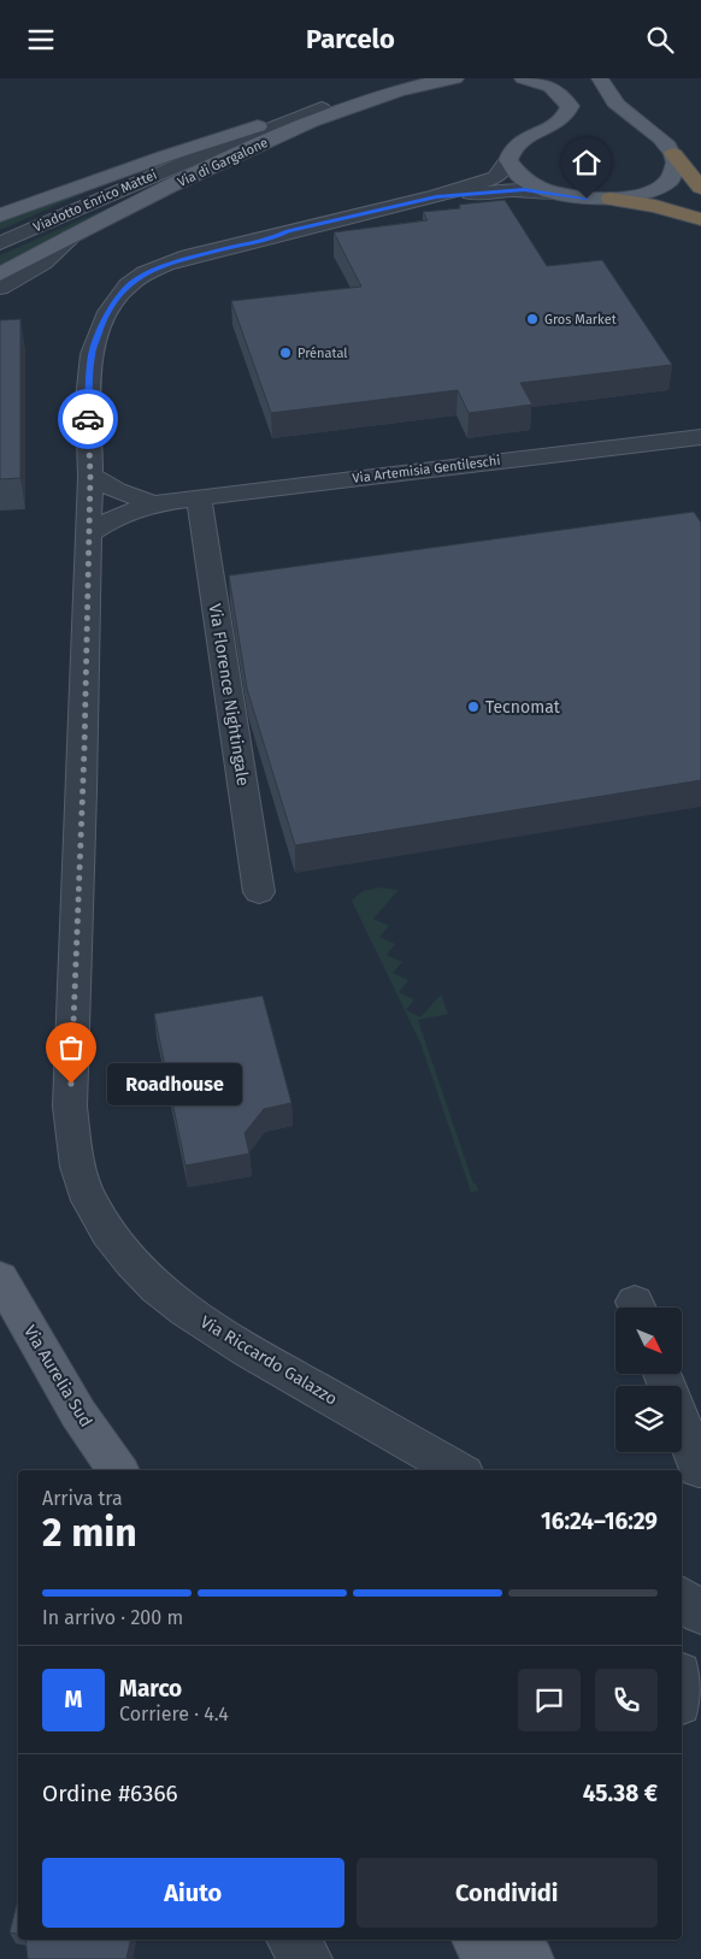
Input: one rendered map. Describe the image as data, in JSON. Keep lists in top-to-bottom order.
{
  "streets": {
    "main road": ["Via di Gargalone", "Via Aurelia Sud"],
    "street": [
      "Viadotto Enrico Mattei",
      "Via Artemisia Gentileschi",
      "Via Florence Nightingale",
      "Via Riccardo Galazzo"
    ]
  },
  "crossings": [
    ["Via di Gargalone", "Viadotto Enrico Mattei"],
    ["Via Artemisia Gentileschi", "Via Florence Nightingale"]
  ],
  "places": [
    "Gros Market",
    "Prénatal",
    "Tecnomat",
    "Roadhouse"
  ],
  "north": "bottom right",
  "page": {
    "header": "Parcelo",
    "bubble": "Roadhouse",
    "heading": ["2 min", "Arriva tra", "16:24–16:29"],
    "panel": [
      "Marco",
      "Corriere · 4.4",
      "Ordine #6366",
      "45.38 €"
    ],
    "bar": "In arrivo · 200 m",
    "round": "M",
    "buttons": ["Aiuto", "Condividi"]
  }
}
